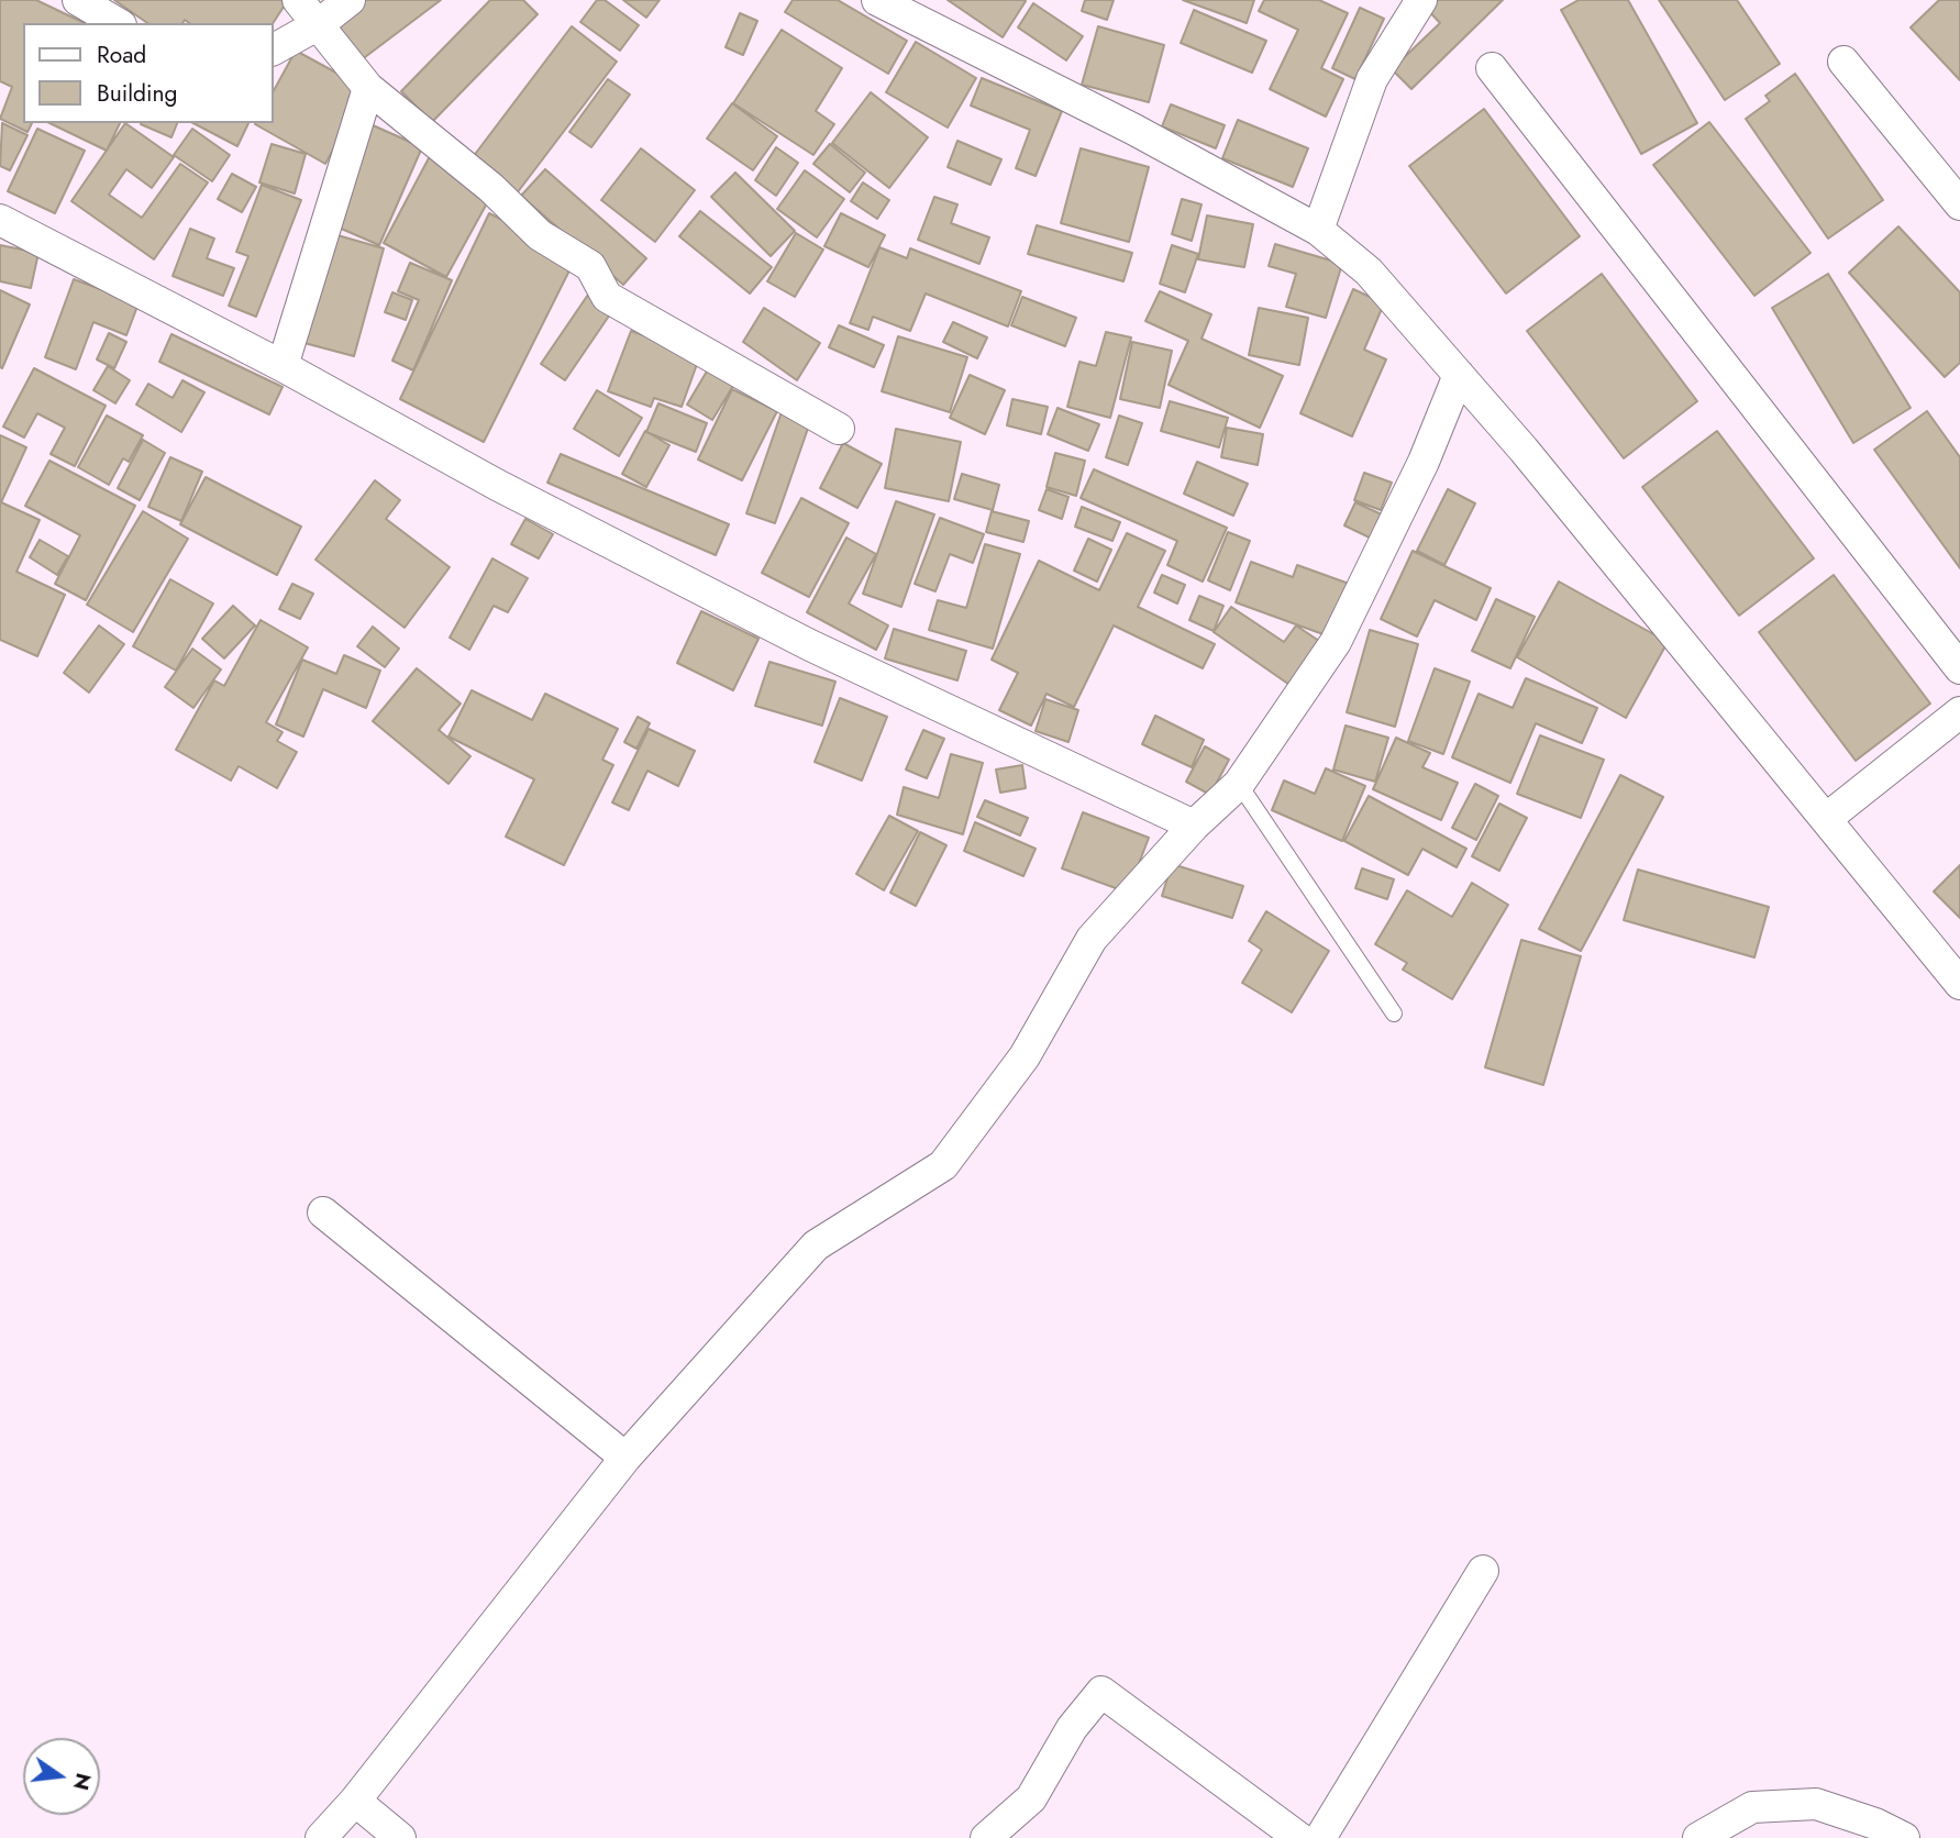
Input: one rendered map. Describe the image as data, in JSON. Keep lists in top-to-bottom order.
{
  "legend": ["Road", "Building"],
  "north": "right"
}
